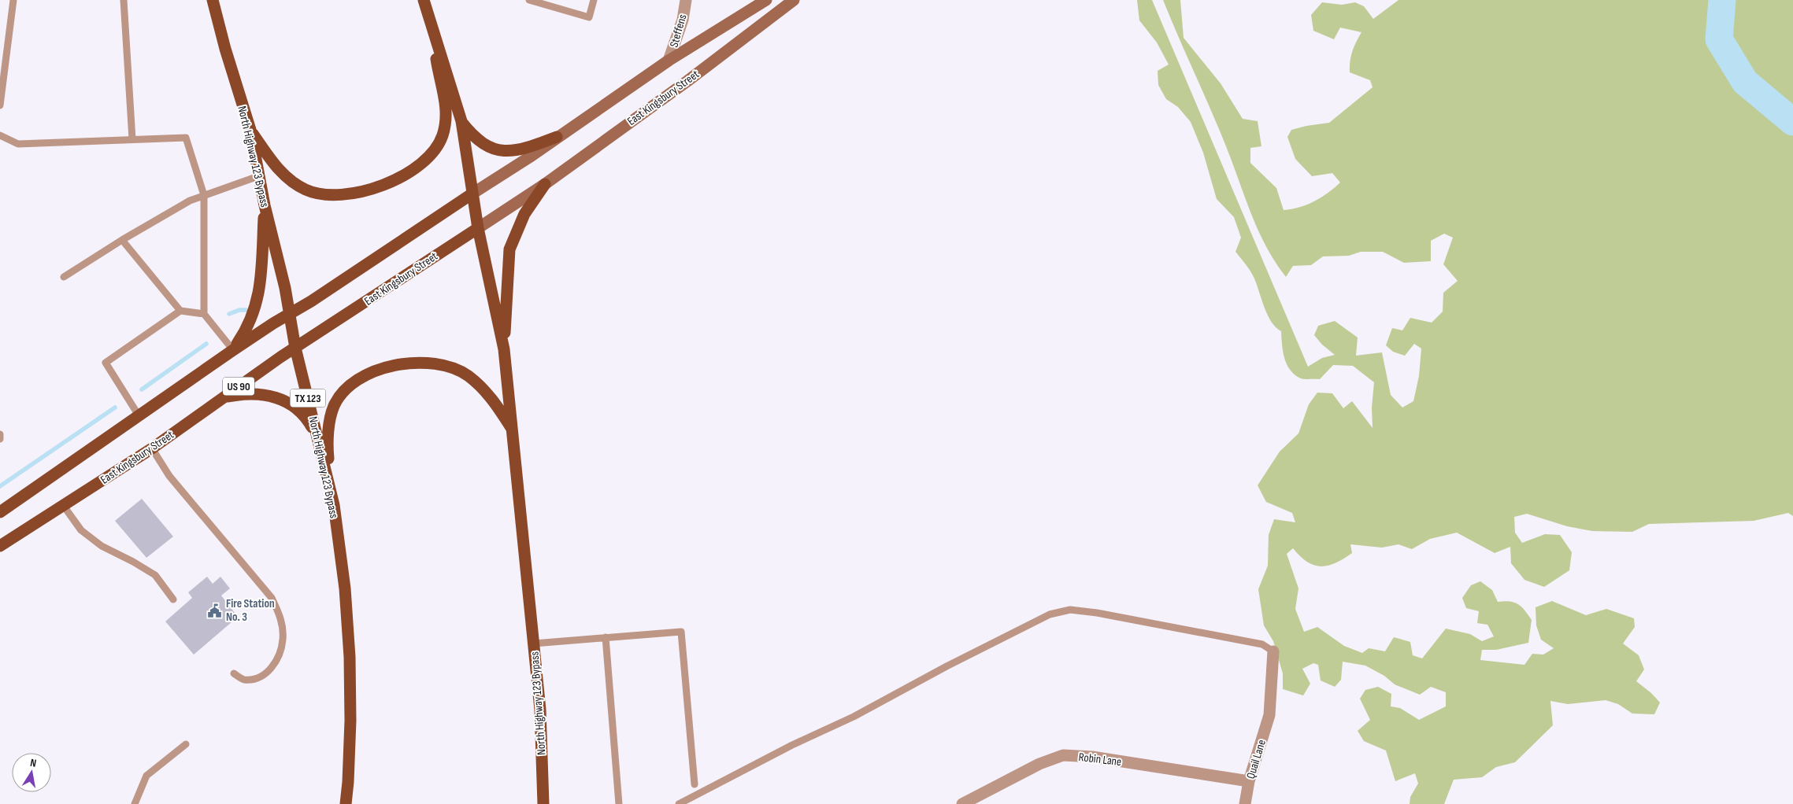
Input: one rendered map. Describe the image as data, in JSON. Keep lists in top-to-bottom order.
{
  "streets": {
    "main road": [
      "East Kingsbury Street",
      "North Highway 123 Bypass",
      "US 90",
      "TX 123"
    ],
    "street": ["Steffens", "Robin Lane", "Quail Lane"]
  },
  "crossings": [
    ["Steffens", "US 90"],
    ["East Kingsbury Street", "North Highway 123 Bypass"],
    ["North Highway 123 Bypass", "US 90"],
    ["Robin Lane", "Quail Lane"]
  ],
  "places": {
    "public building": ["Fire Station No. 3"]
  },
  "north": "top"
}
